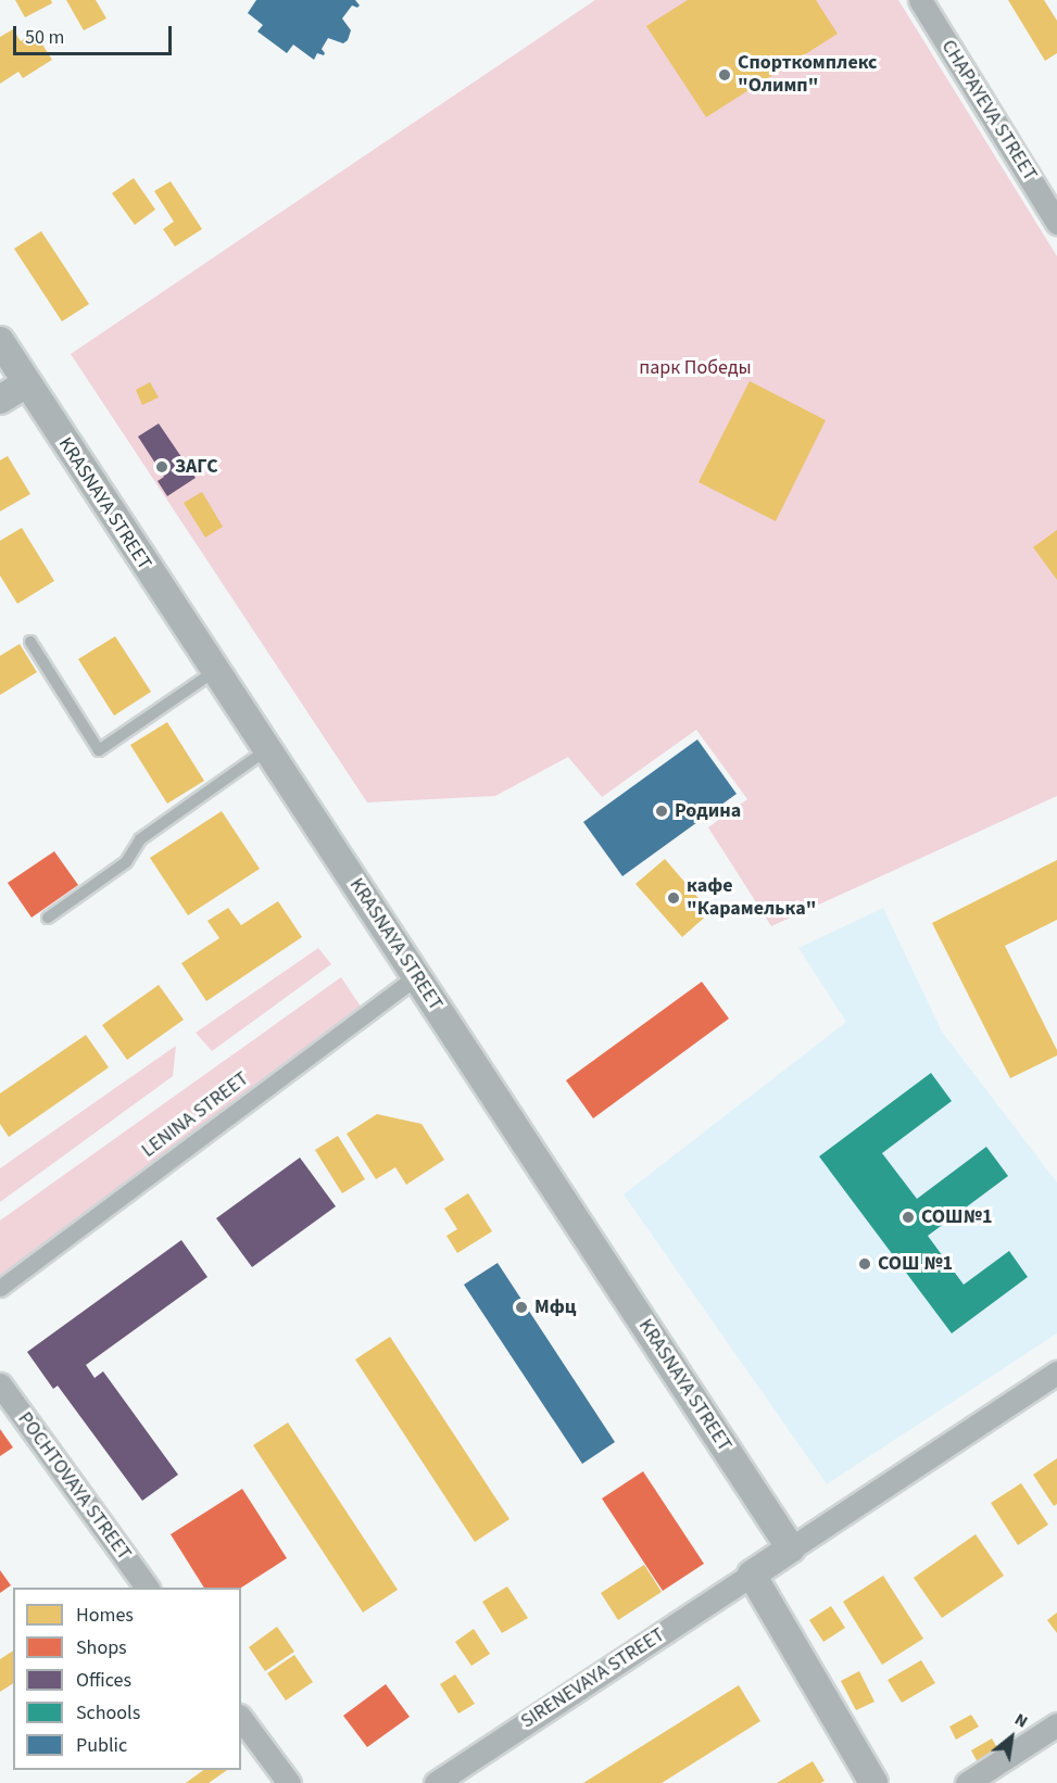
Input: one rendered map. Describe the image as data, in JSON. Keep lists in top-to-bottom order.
{
  "streets": {
    "street": [
      "CHAPAYEVA STREET",
      "KRASNAYA STREET",
      "LENINA STREET",
      "POCHTOVAYA STREET",
      "SIRENEVAYA STREET"
    ]
  },
  "crossings": [
    ["KRASNAYA STREET", "LENINA STREET"]
  ],
  "parks": ["парк Победы"],
  "places": [
    "Спорткомплекс \"Олимп\"",
    "ЗАГС",
    "Родина",
    "кафе \"Карамелька\"",
    "СОШ№1",
    "СОШ №1",
    "Мфц"
  ],
  "legend": [
    "Homes",
    "Shops",
    "Offices",
    "Schools",
    "Public"
  ],
  "scale_bar": "50 m",
  "north": "top right"
}
